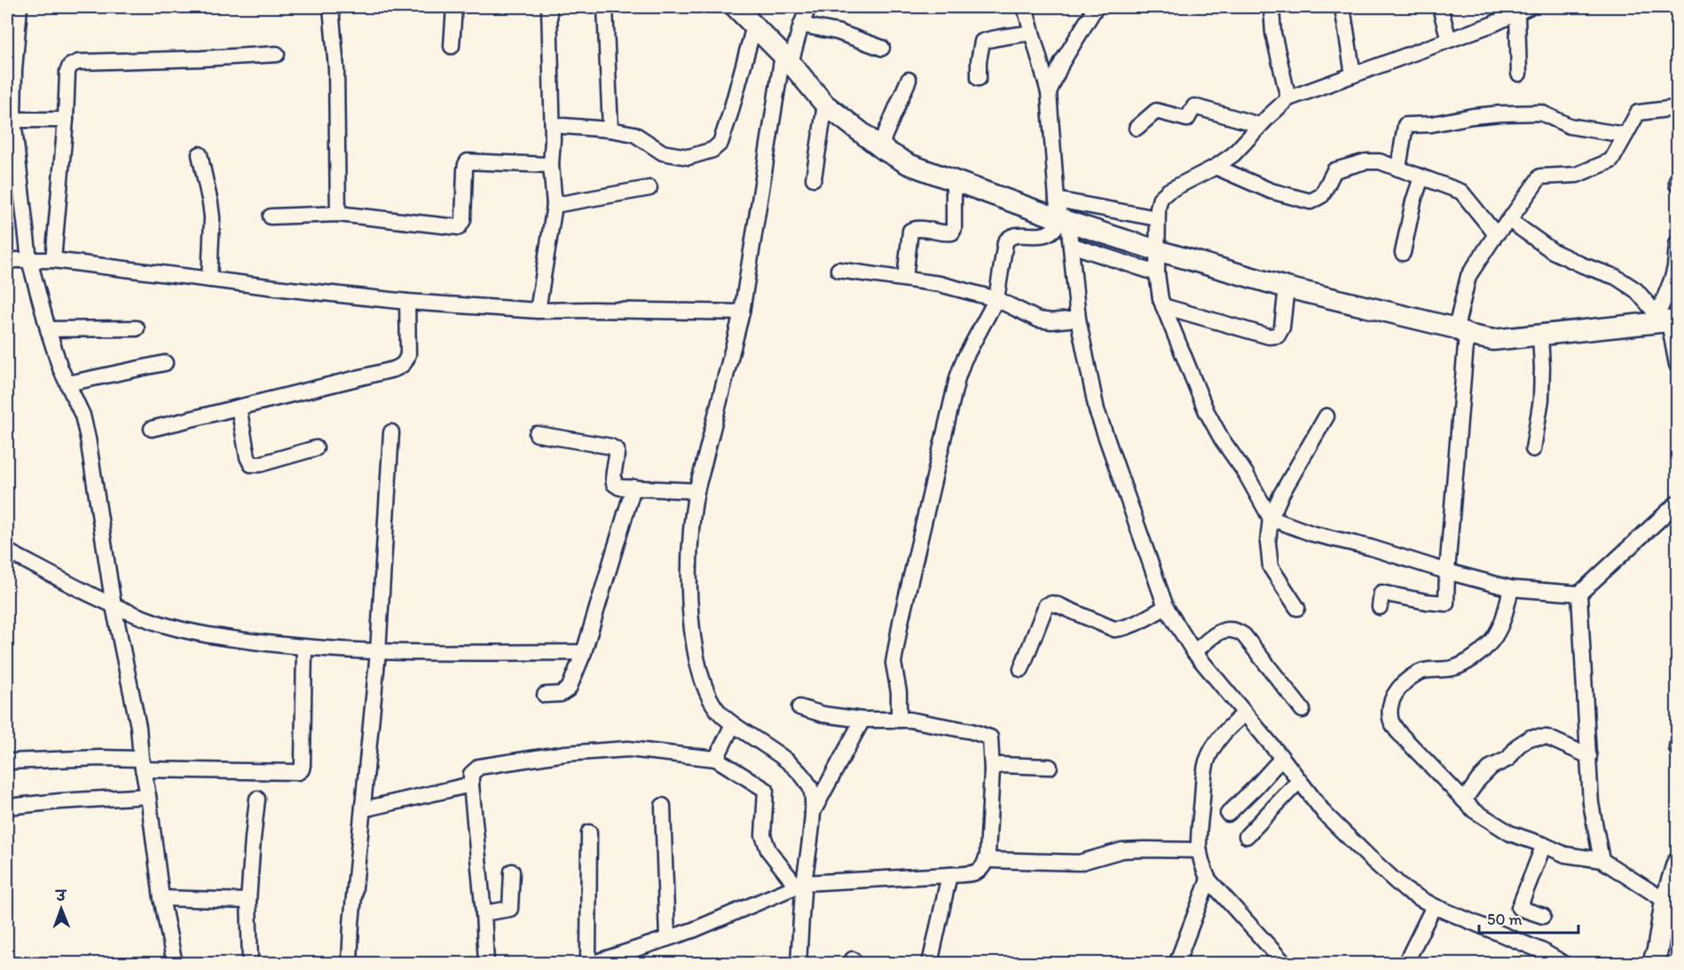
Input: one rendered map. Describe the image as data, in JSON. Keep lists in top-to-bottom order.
{
  "scale_bar": "50 m",
  "north": "top"
}
